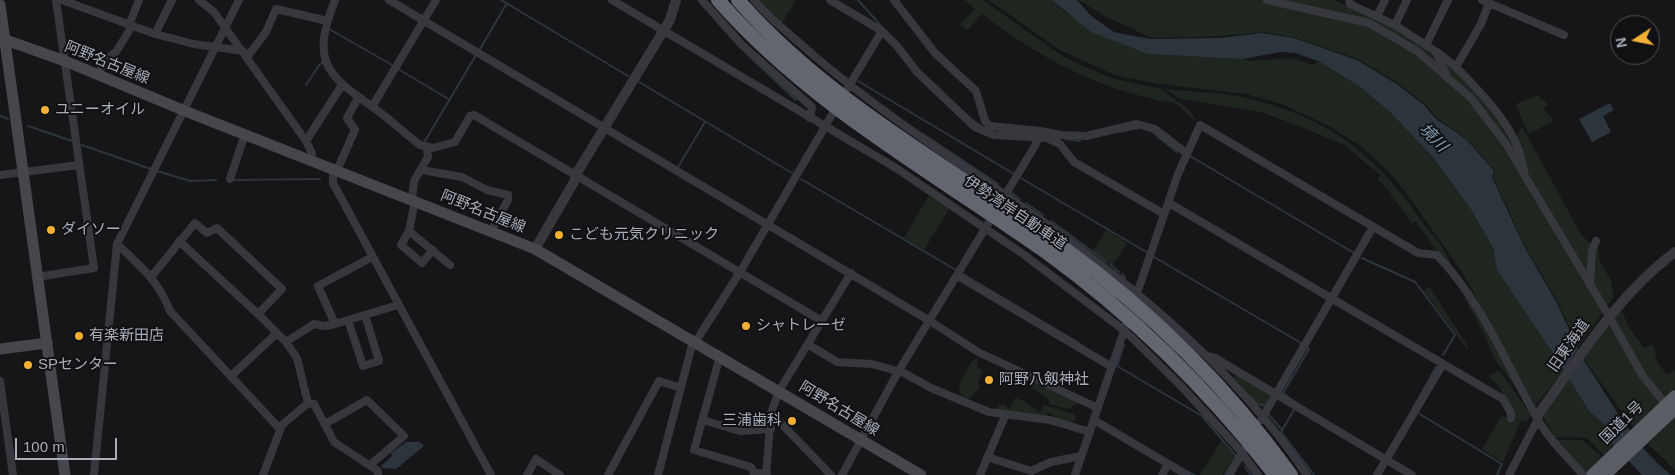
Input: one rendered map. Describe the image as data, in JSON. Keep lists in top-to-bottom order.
{
  "streets": {
    "highway": ["伊勢湾岸自動車道", "国道1号"],
    "main road": ["阿野名古屋線"],
    "street": ["旧東海道"]
  },
  "water": ["境川"],
  "places": [
    "ユニーオイル",
    "ダイソー",
    "こども元気クリニック",
    "シャトレーゼ",
    "有楽新田店",
    "SPセンター",
    "阿野八剱神社",
    "三浦歯科"
  ],
  "scale_bar": "100 m",
  "north": "left"
}
